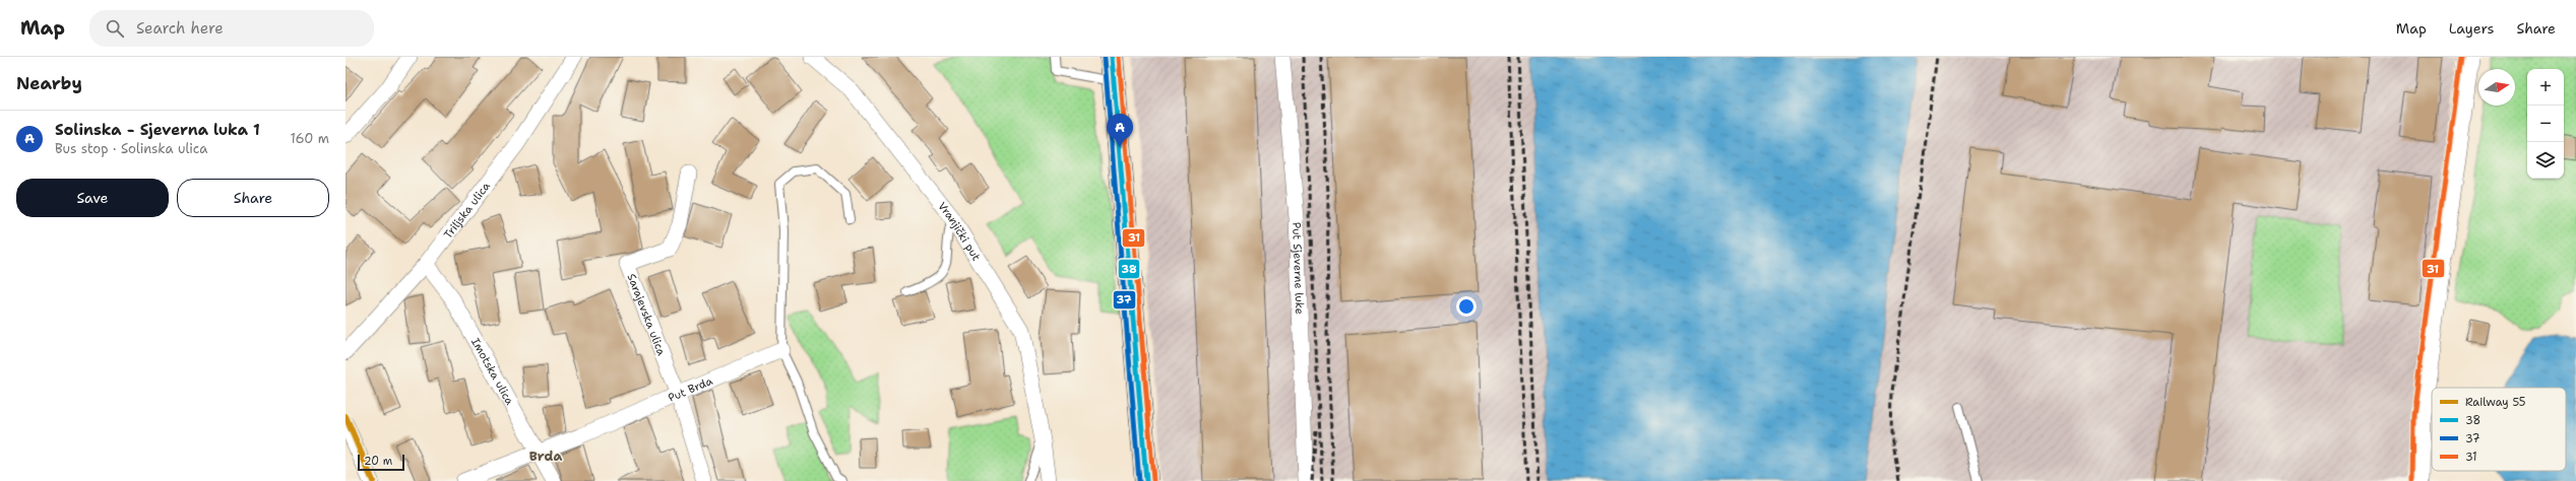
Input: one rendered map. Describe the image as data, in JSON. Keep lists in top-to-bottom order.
{
  "streets": {
    "street": [
      "Triljska ulica",
      "Vranjički put",
      "Put Sjeverne luke",
      "Sarajevska ulica",
      "Imotska ulica",
      "Put Brda"
    ]
  },
  "crossings": [
    ["Triljska ulica", "Imotska ulica"],
    ["Sarajevska ulica", "Put Brda"],
    ["Imotska ulica", "Put Brda"]
  ],
  "districts": ["Brda"],
  "lines": [
    "transit line 38",
    "transit line 31",
    "transit line 37",
    "rail line 55"
  ],
  "legend": [
    "Railway 55",
    "38",
    "37",
    "31"
  ],
  "scale_bar": "20 m",
  "north": "right",
  "page": {
    "header": "Map",
    "search": "Search here",
    "nav": ["Map", "Layers", "Share"],
    "heading": "Nearby",
    "map_buttons": ["+", "−"],
    "list": [
      {
        "mark": "A",
        "name": "Solinska - Sjeverna luka 1",
        "note": "Bus stop · Solinska ulica",
        "value": "160 m"
      }
    ],
    "pins": "A",
    "buttons": ["Save", "Share"],
    "scale": "20 m"
  }
}
